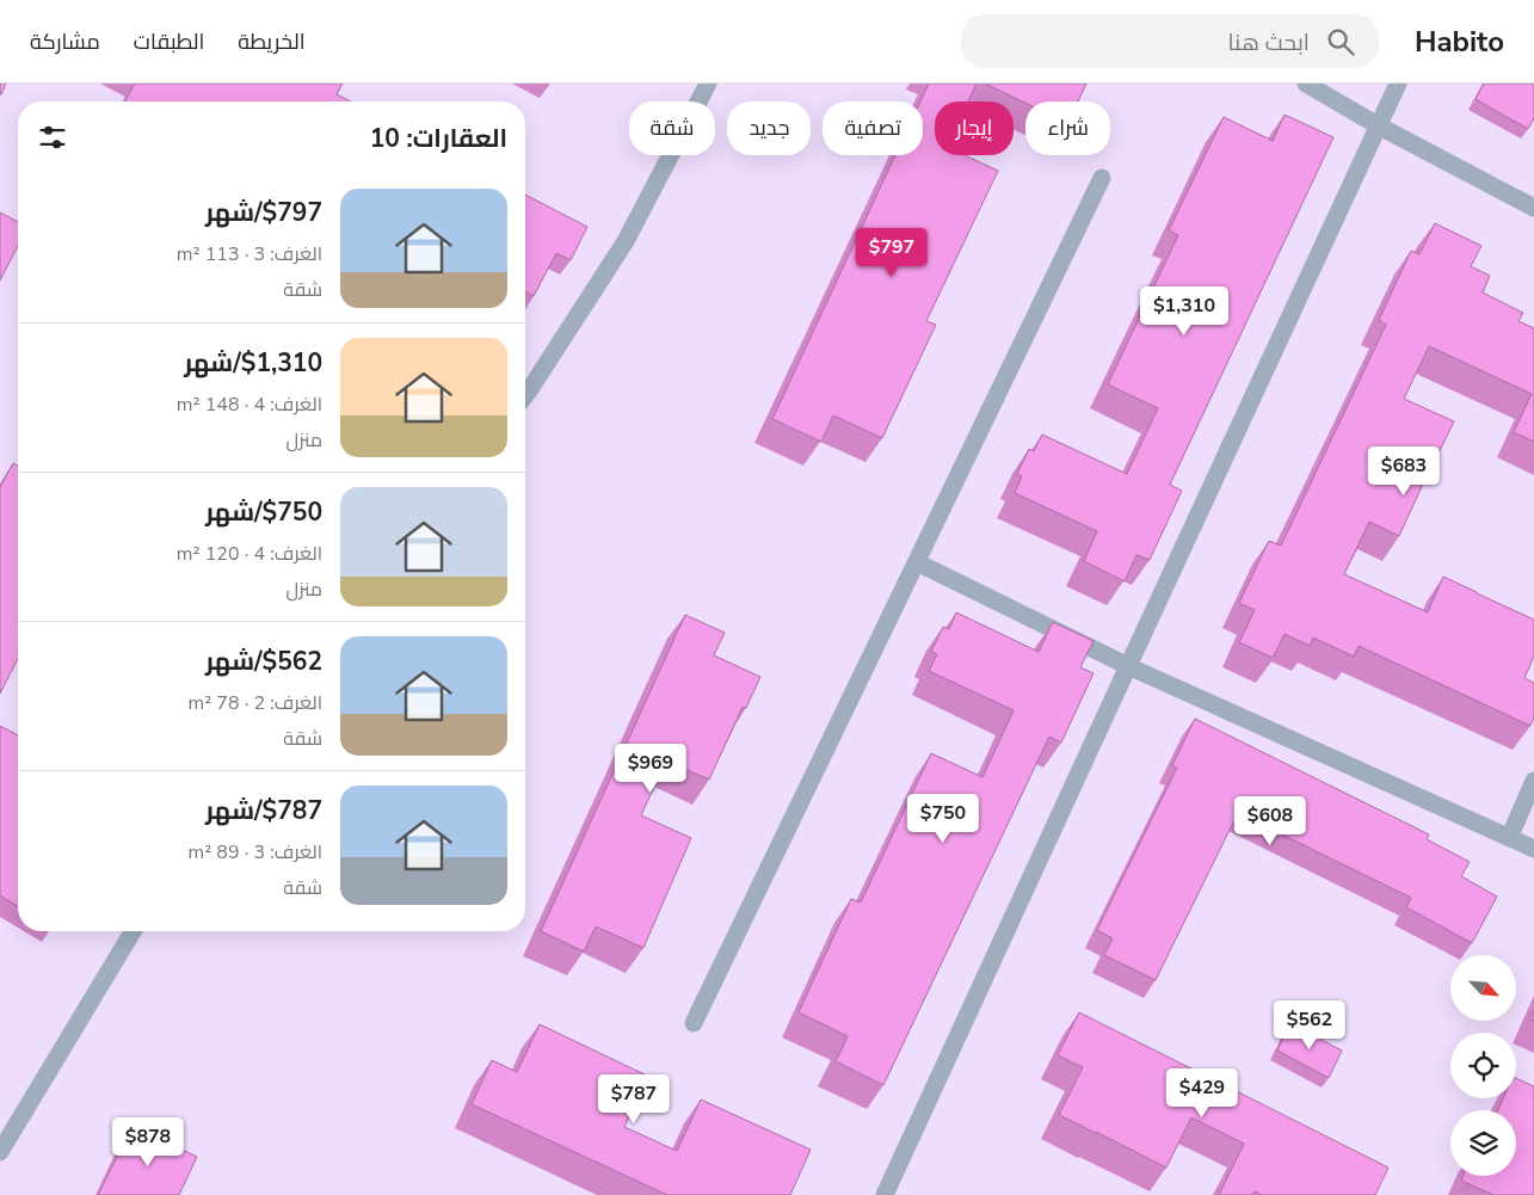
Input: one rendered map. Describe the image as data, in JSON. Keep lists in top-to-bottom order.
{
  "north": "bottom right",
  "page": {
    "header": "Habito",
    "search": "ابحث هنا",
    "nav": ["الخريطة", "الطبقات", "مشاركة"],
    "chip": [
      "شراء",
      "إيجار",
      "تصفية",
      "جديد",
      "شقة"
    ],
    "heading": "العقارات: 10",
    "list": [
      {
        "name": "$797/شهر",
        "note": "الغرف: 3 · 113 m² · شقة"
      },
      {
        "name": "$1,310/شهر",
        "note": "الغرف: 4 · 148 m² · منزل"
      },
      {
        "name": "$750/شهر",
        "note": "الغرف: 4 · 120 m² · منزل"
      },
      {
        "name": "$562/شهر",
        "note": "الغرف: 2 · 78 m² · شقة"
      },
      {
        "name": "$787/شهر",
        "note": "الغرف: 3 · 89 m² · شقة"
      }
    ],
    "price": [
      "$797",
      "$1,310",
      "$683",
      "$969",
      "$750",
      "$608",
      "$562",
      "$429",
      "$787",
      "$878"
    ]
  }
}
